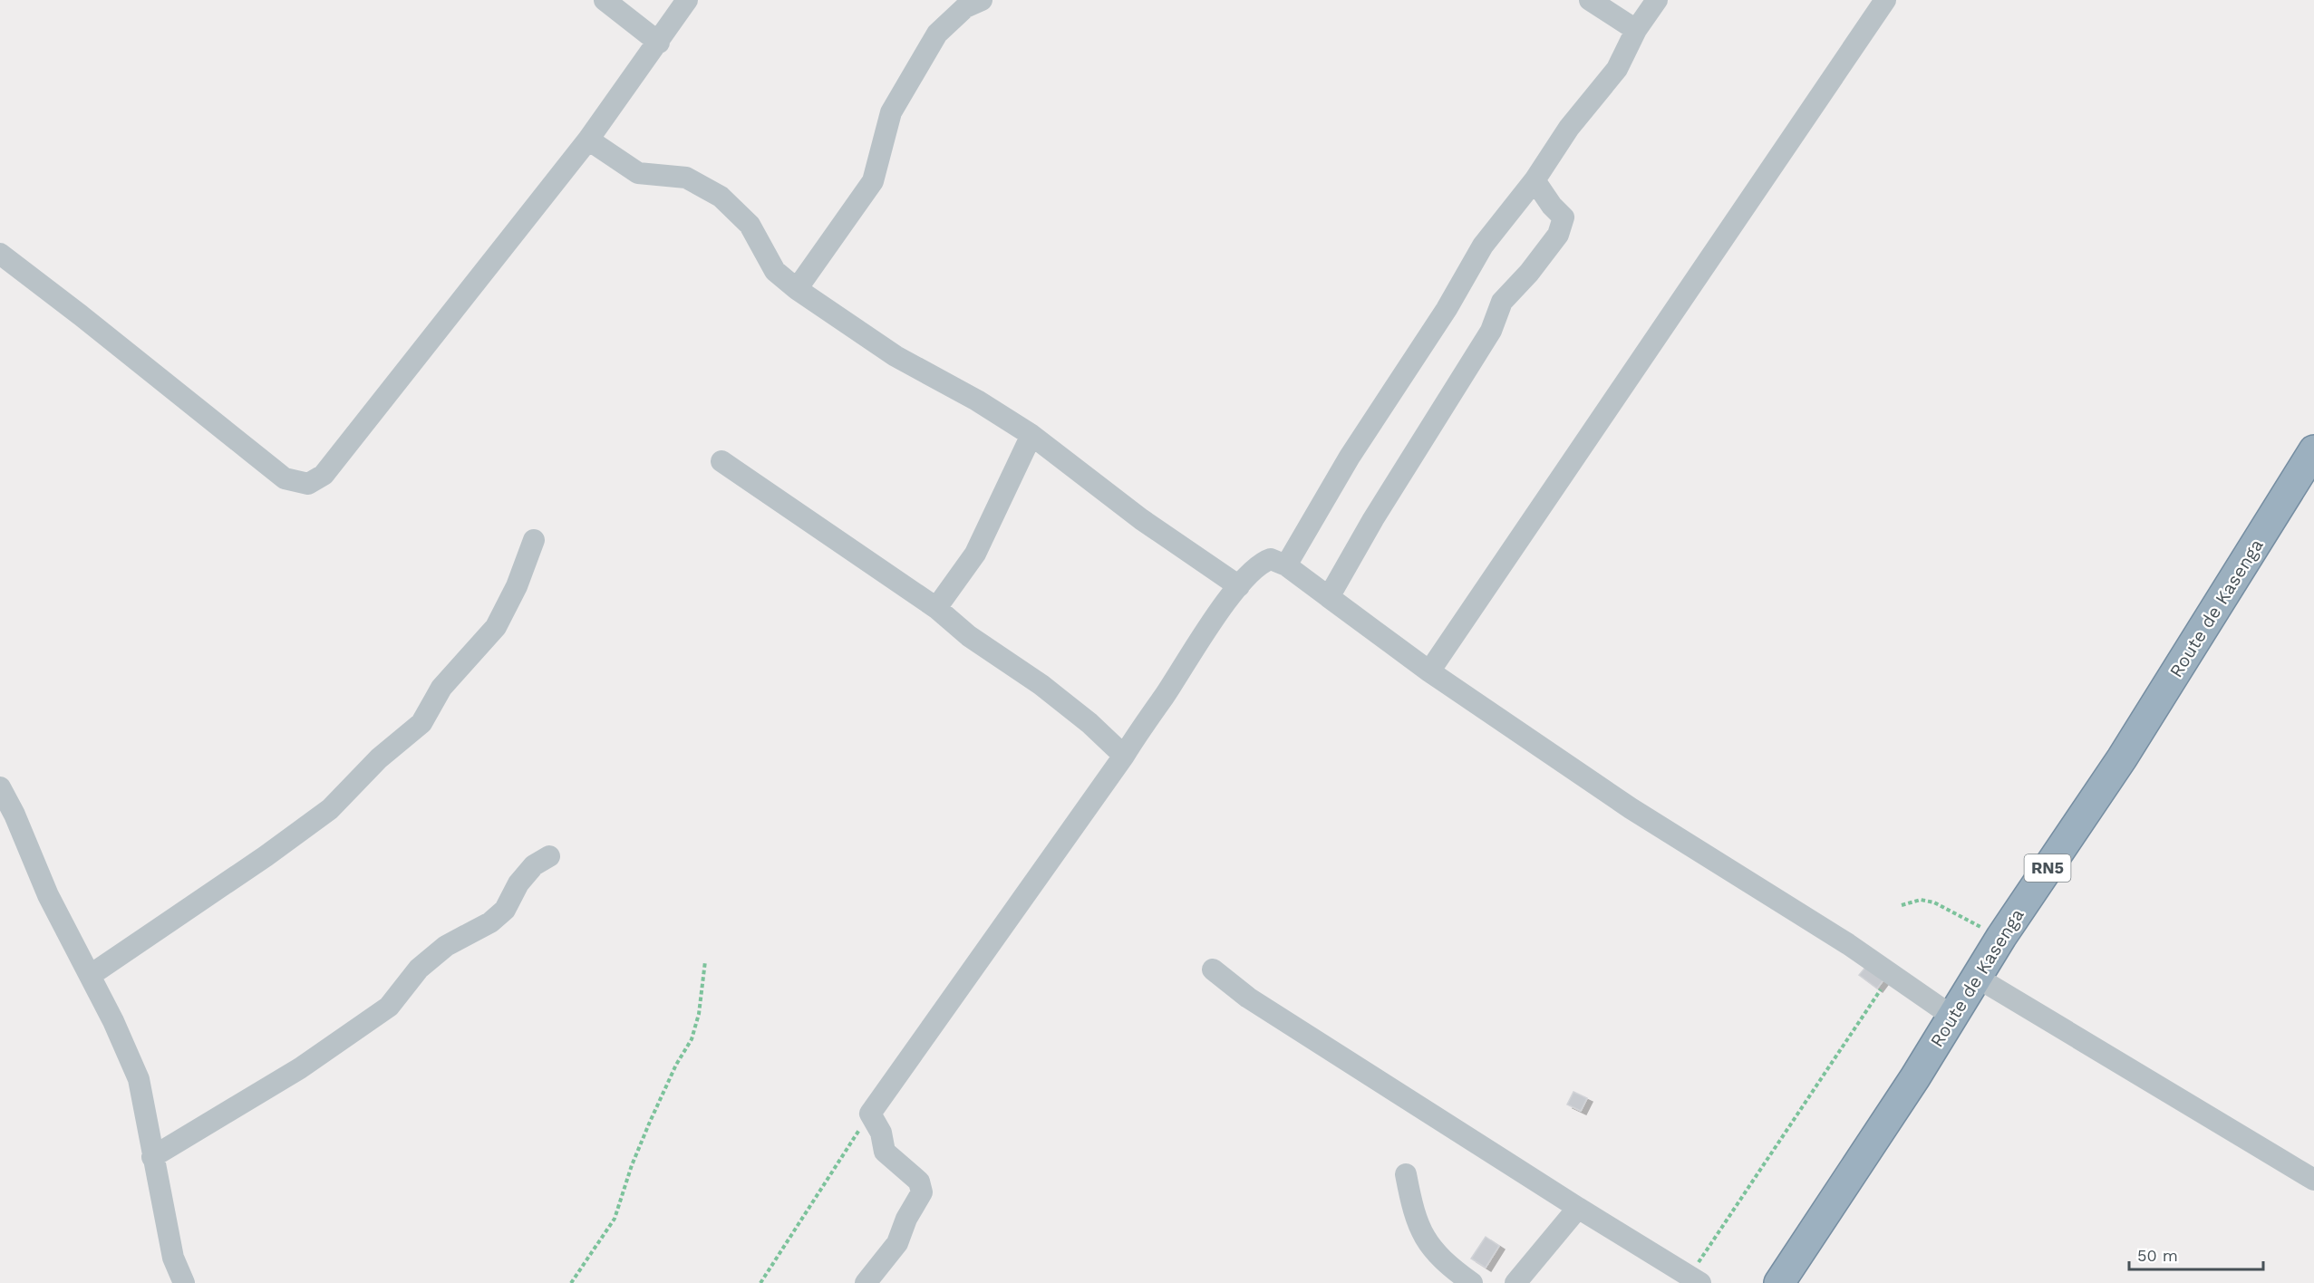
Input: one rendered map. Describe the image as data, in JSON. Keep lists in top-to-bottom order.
{
  "streets": {
    "highway": ["Route de Kasenga", "RN5"]
  },
  "scale_bar": "50 m"
}
